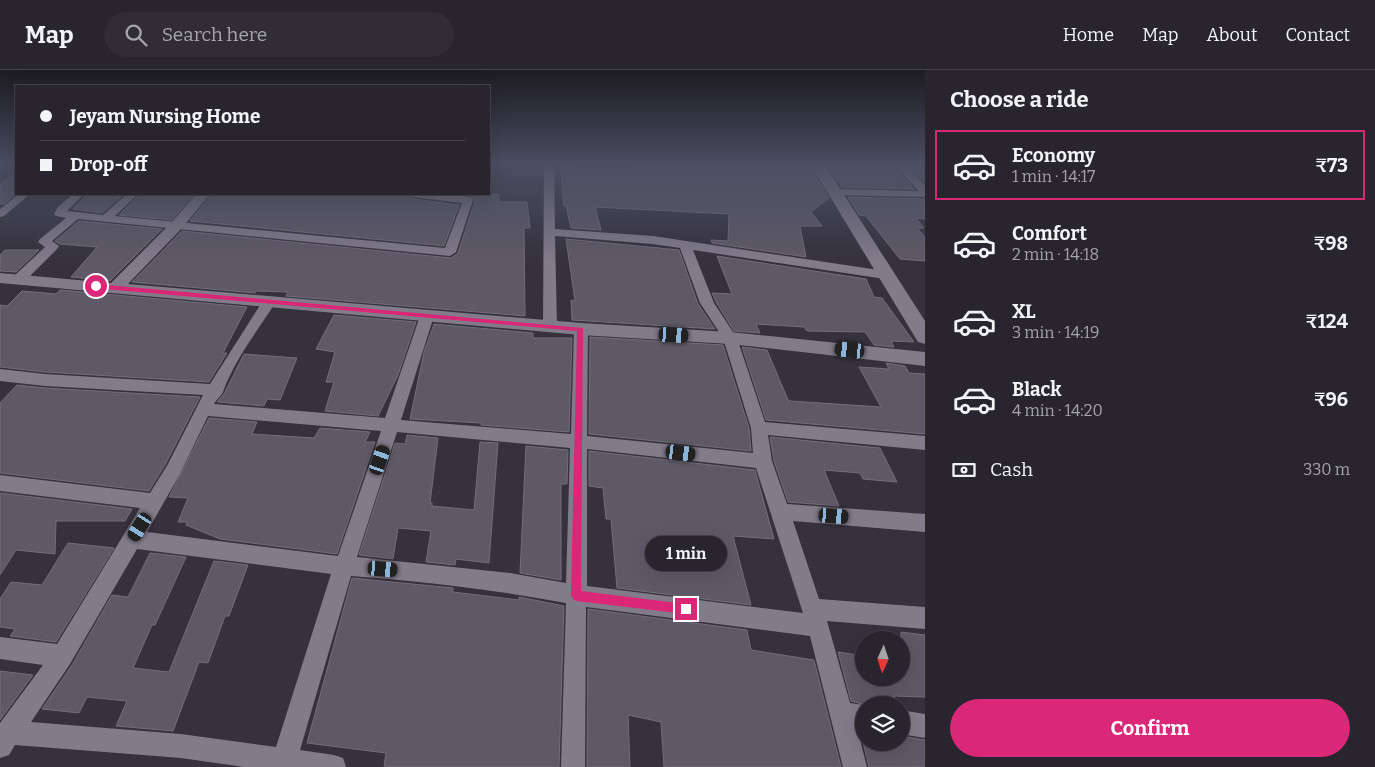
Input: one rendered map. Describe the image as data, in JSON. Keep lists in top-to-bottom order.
{
  "north": "bottom",
  "page": {
    "header": "Map",
    "search": "Search here",
    "nav": [
      "Home",
      "Map",
      "About",
      "Contact"
    ],
    "heading": "Choose a ride",
    "banner": ["Jeyam Nursing Home", "Drop-off"],
    "list": [
      {
        "name": "Economy",
        "note": "1 min · 14:17",
        "value": "₹73"
      },
      {
        "name": "Comfort",
        "note": "2 min · 14:18",
        "value": "₹98"
      },
      {
        "name": "XL",
        "note": "3 min · 14:19",
        "value": "₹124"
      },
      {
        "name": "Black",
        "note": "4 min · 14:20",
        "value": "₹96"
      }
    ],
    "pay": ["Cash", "330 m"],
    "bubble": "1 min",
    "buttons": "Confirm"
  }
}
